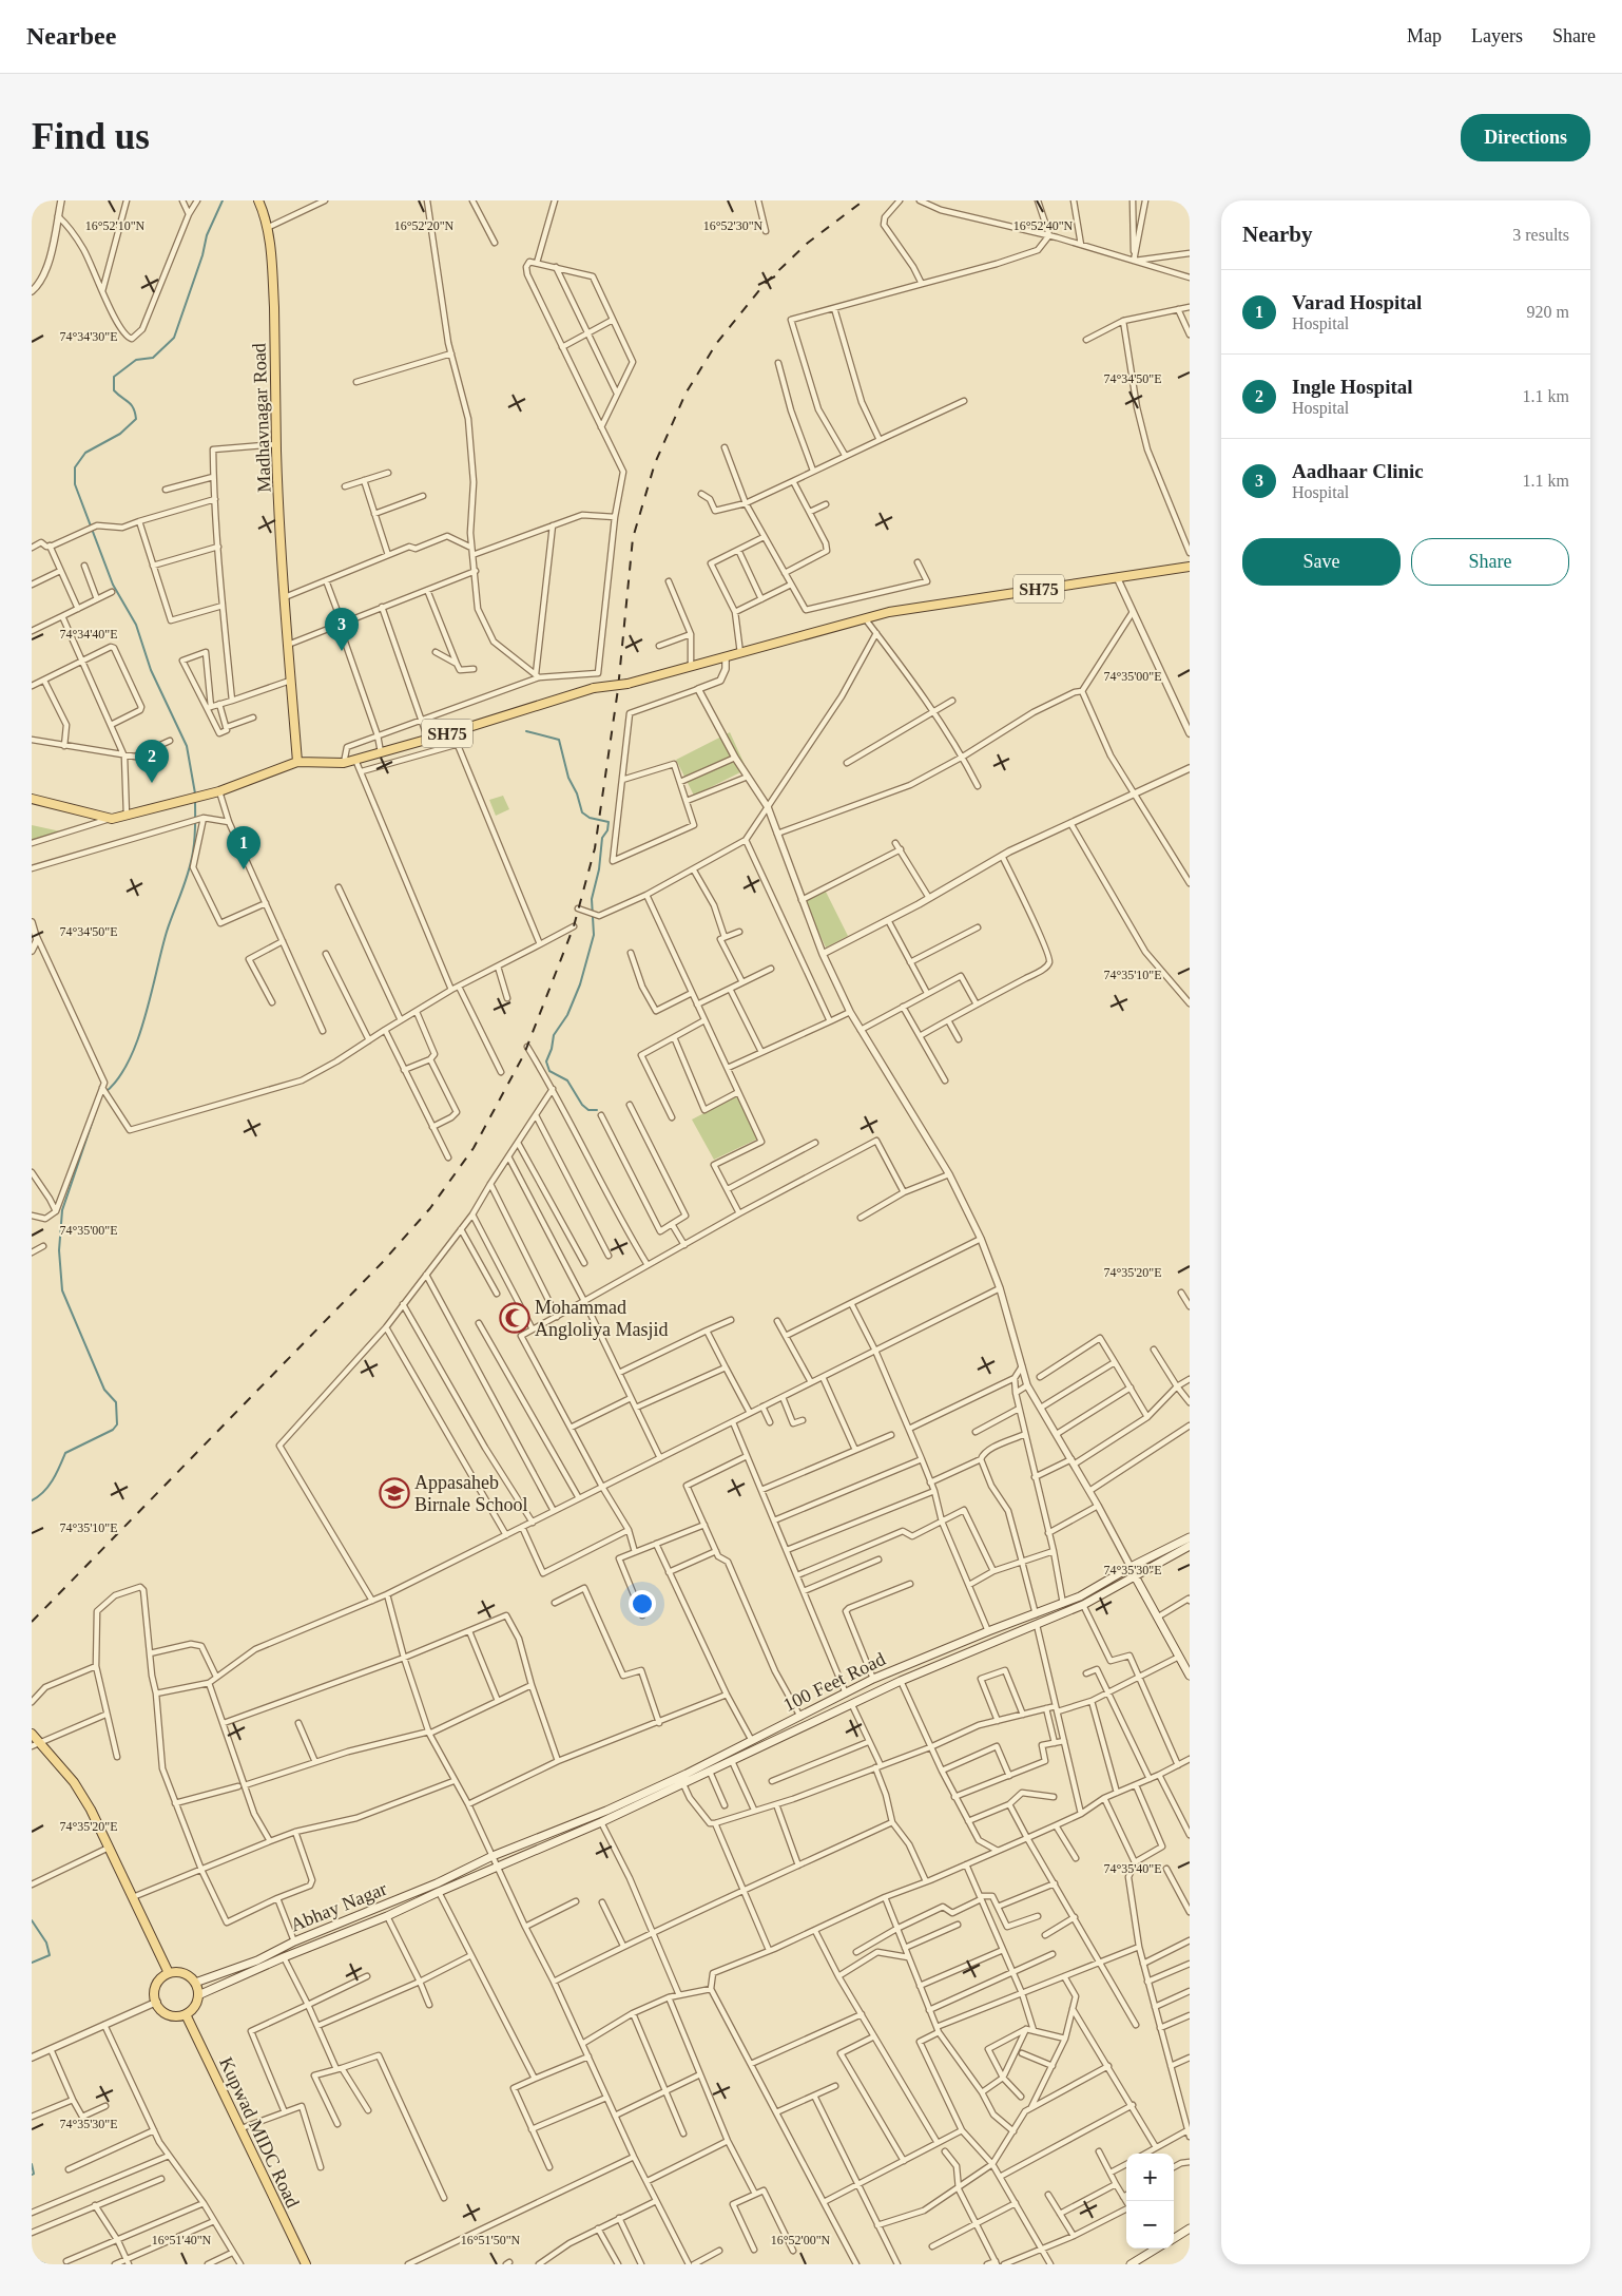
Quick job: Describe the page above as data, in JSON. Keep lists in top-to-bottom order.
{
  "streets": {
    "main road": [
      "Madhavnagar Road",
      "SH75",
      "100 Feet Road",
      "Abhay Nagar",
      "Kupwad MIDC Road"
    ]
  },
  "crossings": [
    ["Madhavnagar Road", "SH75"],
    ["100 Feet Road", "Abhay Nagar"],
    ["Abhay Nagar", "Kupwad MIDC Road"]
  ],
  "places": {
    "mosque": ["Mohammad Angloliya Masjid"],
    "school or university": ["Appasaheb Birnale School"]
  },
  "page": {
    "header": "Nearbee",
    "nav": ["Map", "Layers", "Share"],
    "buttons": [
      "Directions",
      ["Save", "Share"]
    ],
    "title": "Find us",
    "heading": ["Nearby", "3 results"],
    "list": [
      {
        "mark": "1",
        "name": "Varad Hospital",
        "note": "Hospital",
        "value": "920 m"
      },
      {
        "mark": "2",
        "name": "Ingle Hospital",
        "note": "Hospital",
        "value": "1.1 km"
      },
      {
        "mark": "3",
        "name": "Aadhaar Clinic",
        "note": "Hospital",
        "value": "1.1 km"
      }
    ],
    "pins": ["3", "2", "1"],
    "map_buttons": ["+", "−"]
  },
  "coordinates": [
    "16°52'10\"N",
    "16°52'20\"N",
    "16°52'30\"N",
    "16°52'40\"N",
    "74°34'30\"E",
    "74°34'50\"E",
    "74°34'40\"E",
    "74°35'00\"E",
    "74°35'10\"E",
    "74°35'20\"E",
    "74°35'30\"E",
    "74°35'40\"E",
    "16°51'40\"N",
    "16°51'50\"N",
    "16°52'00\"N"
  ]
}
